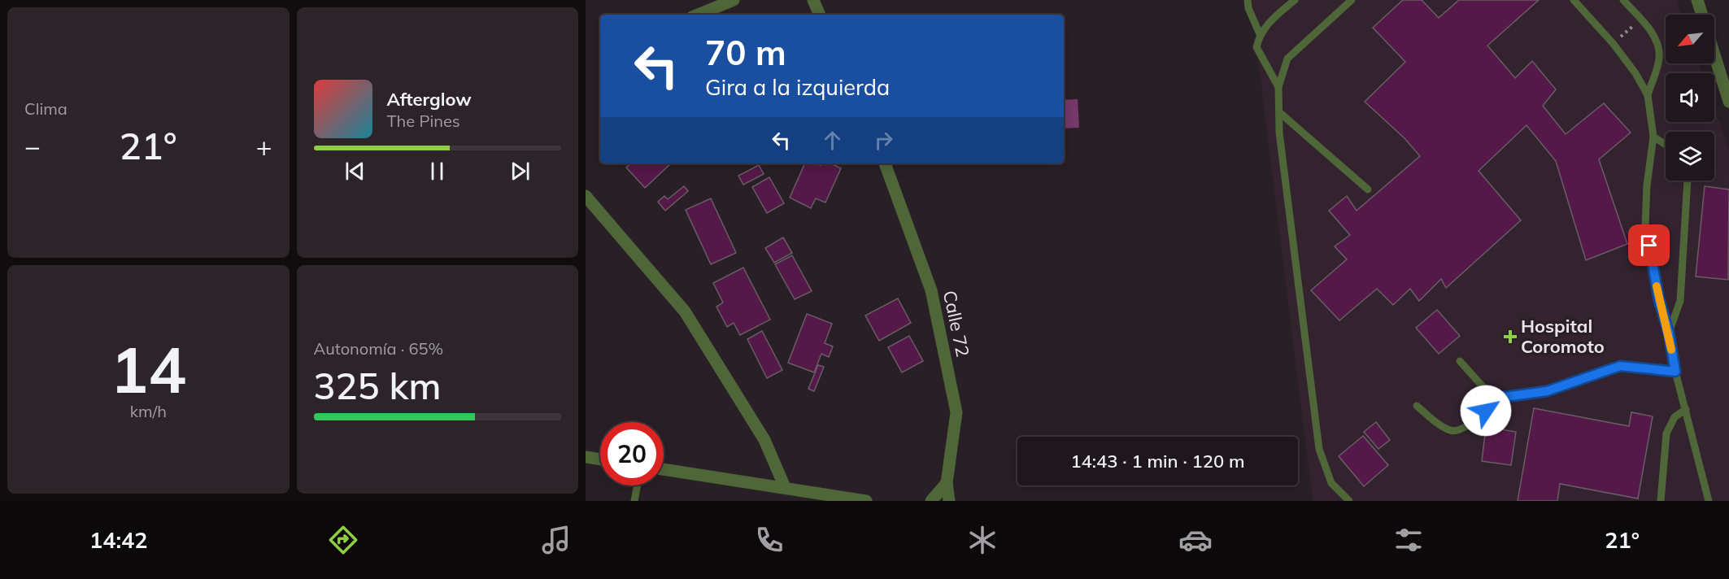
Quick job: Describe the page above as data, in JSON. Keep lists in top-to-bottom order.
{
  "streets": {
    "street": ["Calle 72"]
  },
  "places": {
    "health": ["Hospital Coromoto"]
  },
  "north": "bottom left",
  "page": {
    "tile": [
      "Clima",
      ["14", "km/h"],
      ["Autonomía · 65%", "325 km"]
    ],
    "turn": ["70 m", "Gira a la izquierda"],
    "song": ["Afterglow", "The Pines"],
    "heat": ["−", "21°", "+"],
    "limit": "20",
    "trip": "14:43 · 1 min · 120 m",
    "tabs": ["14:42", "21°"]
  }
}
